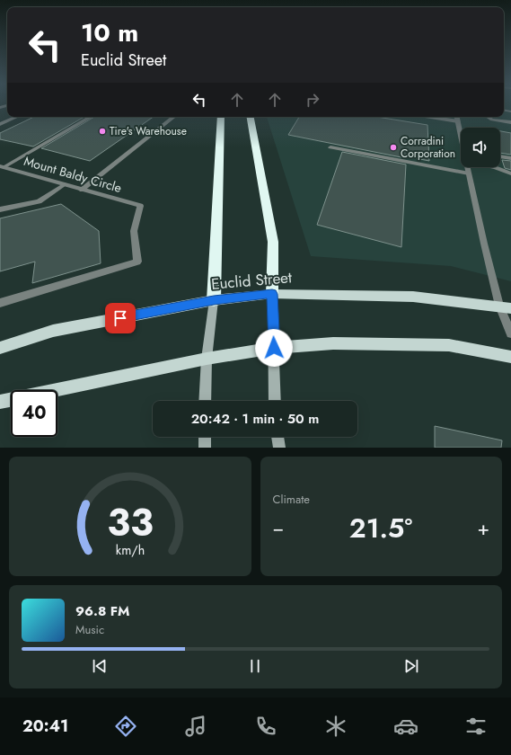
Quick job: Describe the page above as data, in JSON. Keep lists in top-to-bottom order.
{
  "streets": {
    "main road": ["Euclid Street"],
    "street": ["Mount Baldy Circle"]
  },
  "places": ["Tire's Warehouse", "Corradini Corporation"],
  "page": {
    "turn": ["10 m", "Euclid Street"],
    "limit": "40",
    "trip": "20:42 · 1 min · 50 m",
    "tile": "Climate",
    "heat": ["−", "21.5°", "+"],
    "song": ["96.8 FM", "Music"],
    "tabs": "20:41",
    "gauge": ["33", "km/h"]
  }
}
